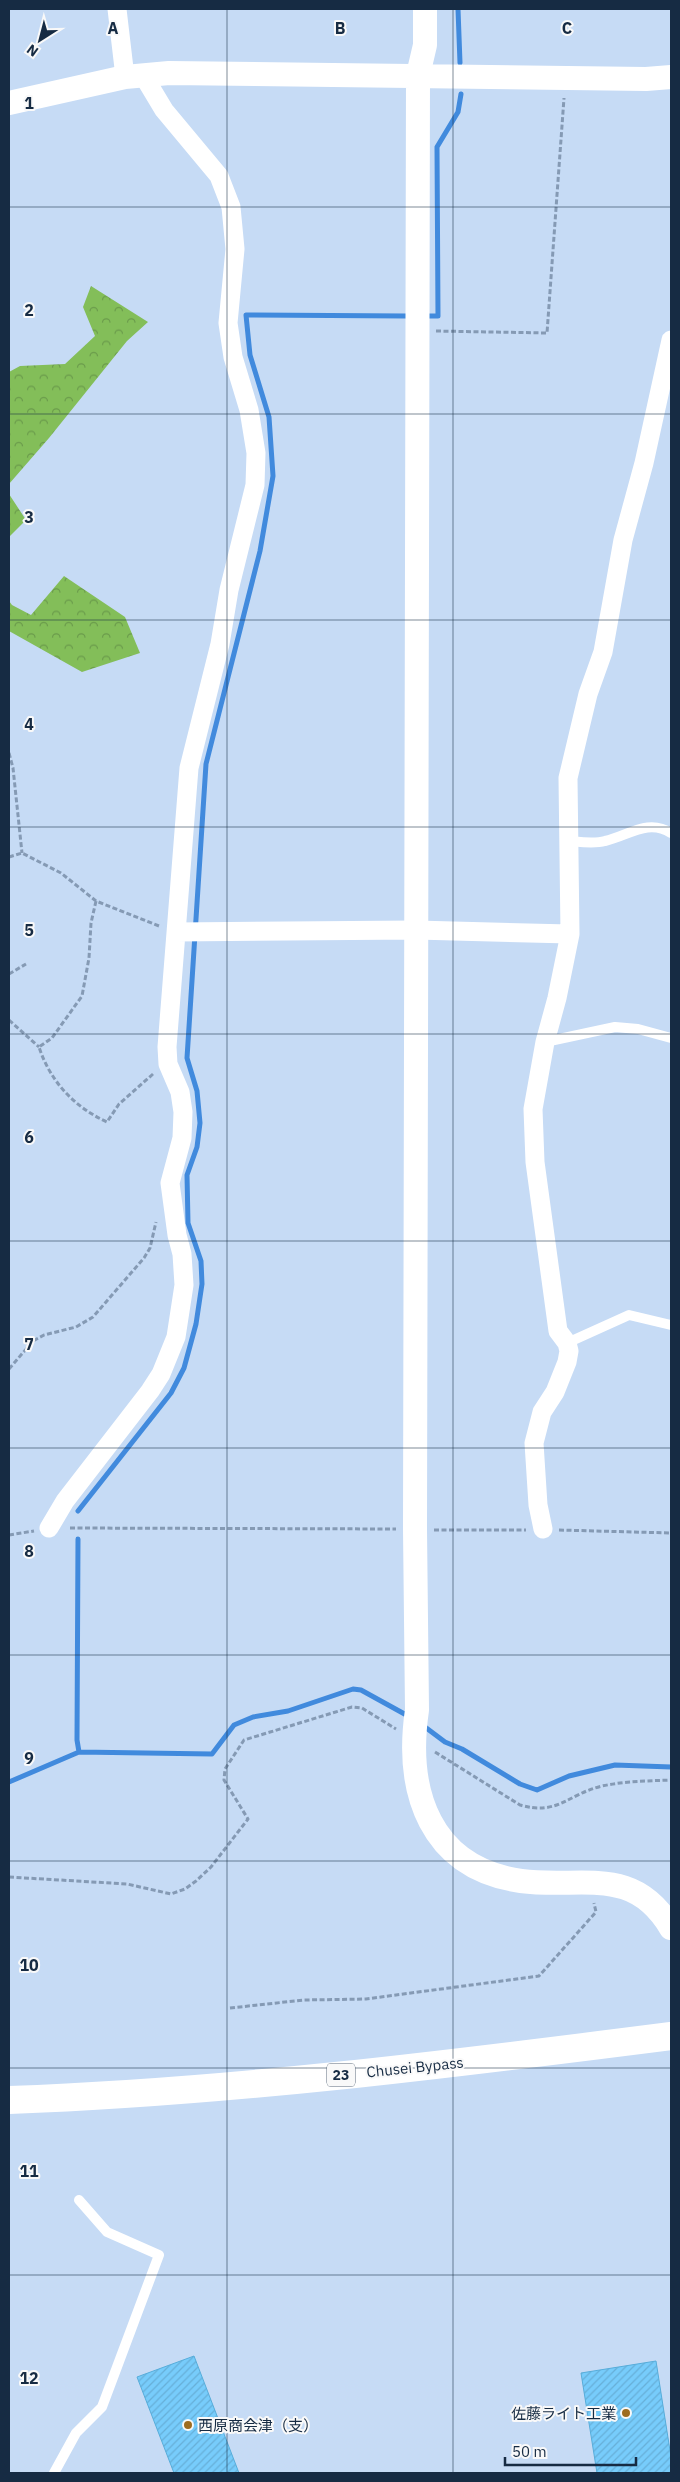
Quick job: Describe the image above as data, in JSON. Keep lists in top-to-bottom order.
{
  "streets": {
    "highway": ["Chusei Bypass", "23"]
  },
  "places": ["佐藤ライト工業", "西原商会津（支）"],
  "scale_bar": "50 m",
  "north": "bottom left",
  "grid": {
    "columns": ["A", "B", "C"],
    "rows": [
      "1",
      "2",
      "3",
      "4",
      "5",
      "6",
      "7",
      "8",
      "9",
      "10",
      "11",
      "12"
    ]
  }
}
